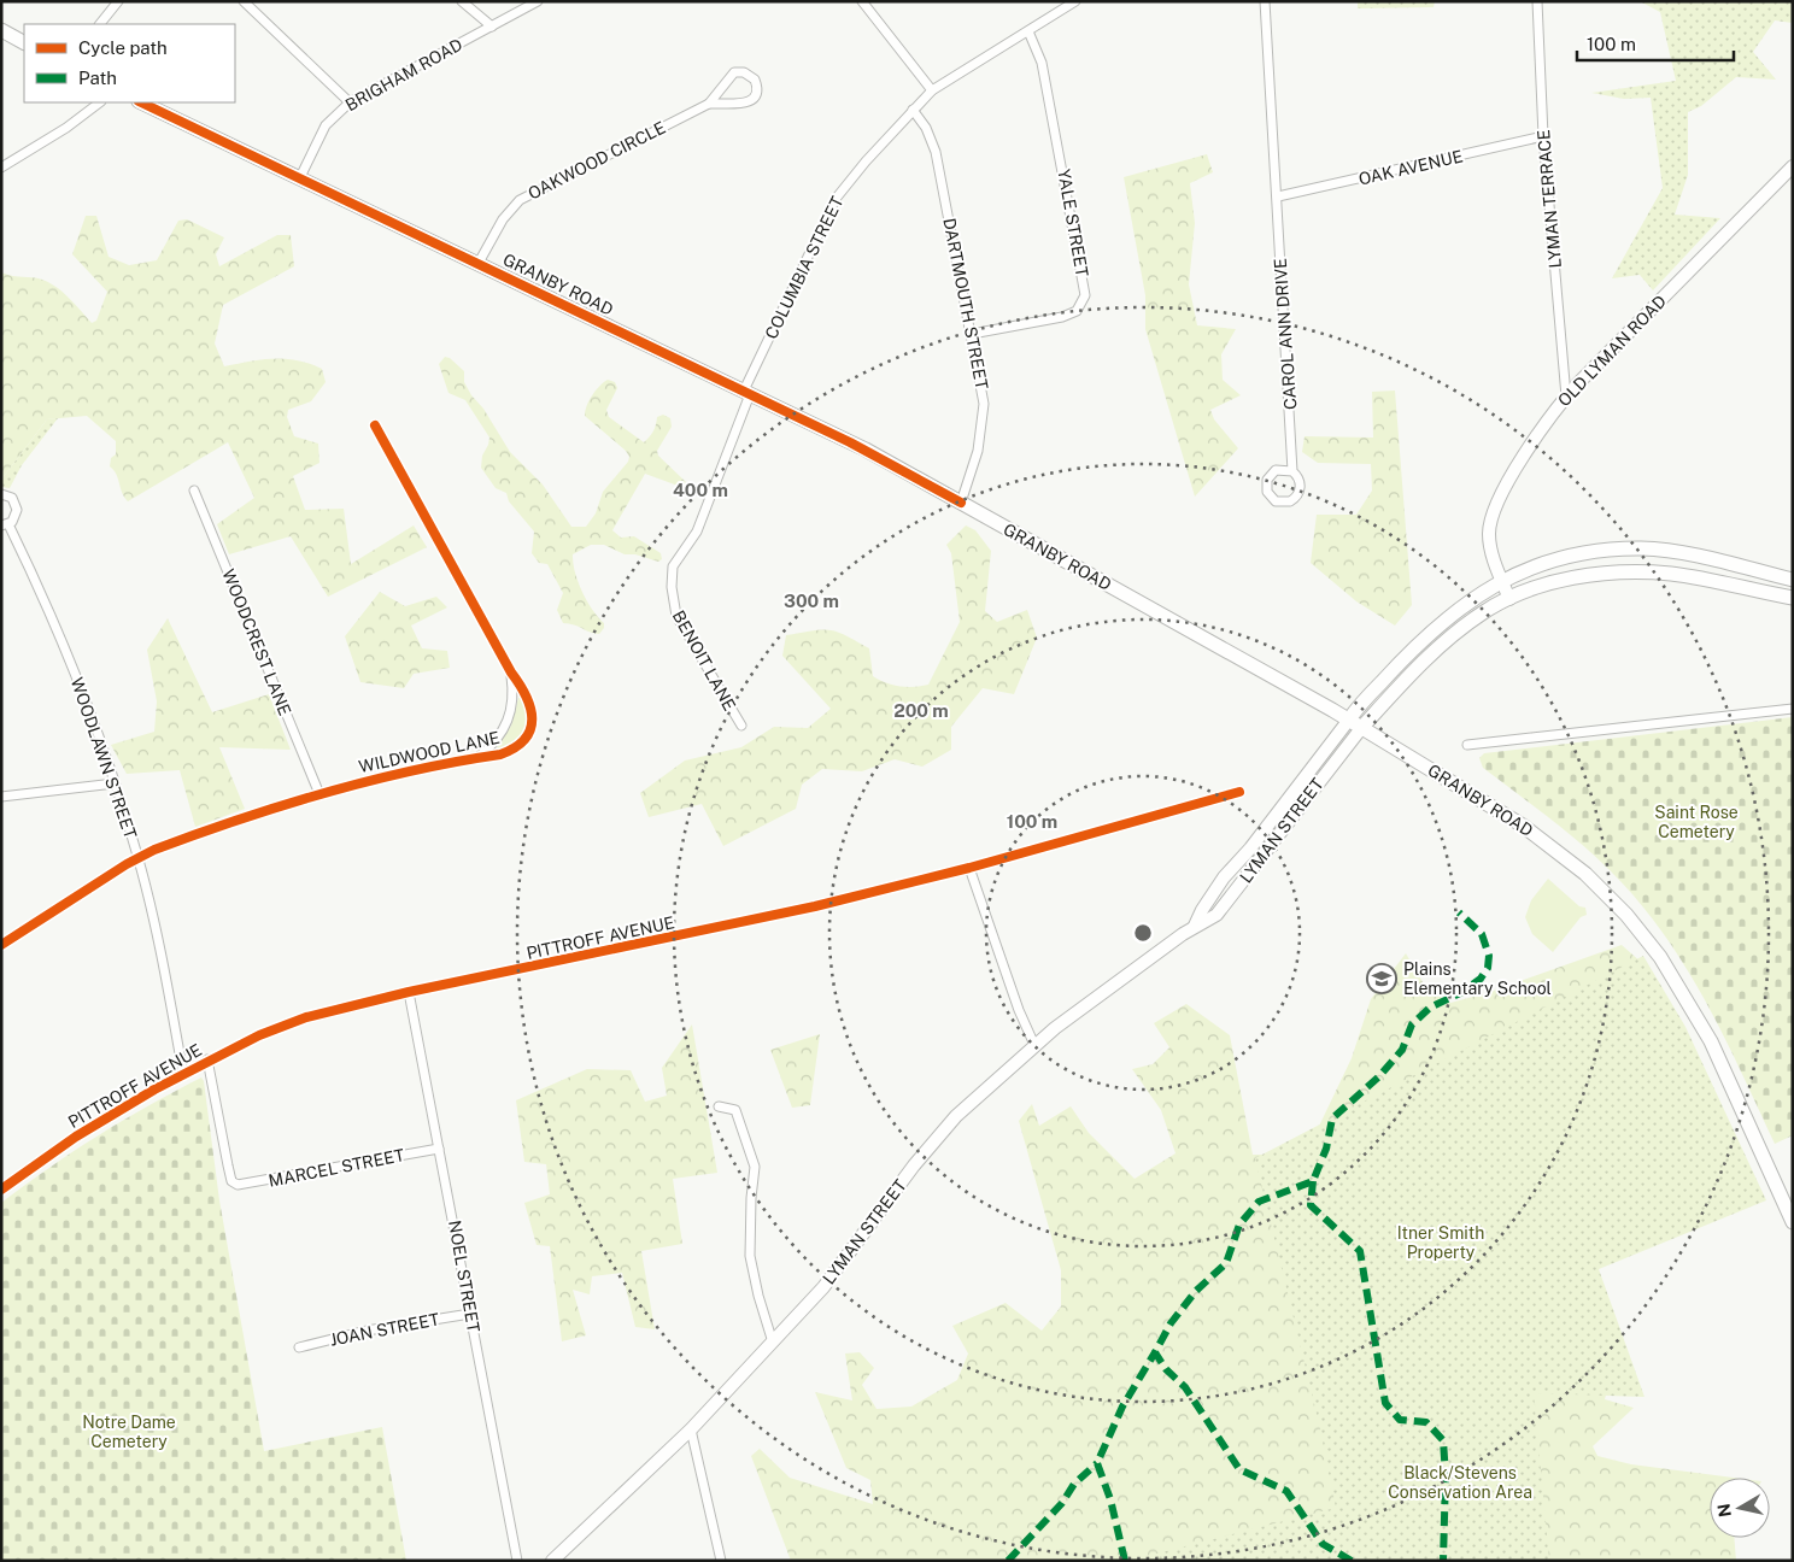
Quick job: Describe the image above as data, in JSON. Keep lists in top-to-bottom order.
{
  "streets": {
    "main road": ["GRANBY ROAD", "OLD LYMAN ROAD", "LYMAN STREET"],
    "street": [
      "BRIGHAM ROAD",
      "OAKWOOD CIRCLE",
      "OAK AVENUE",
      "LYMAN TERRACE",
      "YALE STREET",
      "COLUMBIA STREET",
      "DARTMOUTH STREET",
      "CAROL ANN DRIVE",
      "WOODCREST LANE",
      "BENOIT LANE",
      "WILDWOOD LANE",
      "WOODLAWN STREET",
      "PITTROFF AVENUE",
      "MARCEL STREET",
      "NOEL STREET",
      "JOAN STREET"
    ]
  },
  "crossings": [
    ["BRIGHAM ROAD", "GRANBY ROAD"],
    ["OAKWOOD CIRCLE", "GRANBY ROAD"],
    ["OAK AVENUE", "LYMAN TERRACE"],
    ["OAK AVENUE", "CAROL ANN DRIVE"],
    ["LYMAN TERRACE", "OLD LYMAN ROAD"],
    ["YALE STREET", "COLUMBIA STREET"],
    ["YALE STREET", "DARTMOUTH STREET"],
    ["COLUMBIA STREET", "GRANBY ROAD"],
    ["COLUMBIA STREET", "DARTMOUTH STREET"],
    ["COLUMBIA STREET", "BENOIT LANE"],
    ["GRANBY ROAD", "DARTMOUTH STREET"],
    ["GRANBY ROAD", "BENOIT LANE"],
    ["GRANBY ROAD", "LYMAN STREET"],
    ["WOODCREST LANE", "WILDWOOD LANE"],
    ["WILDWOOD LANE", "WOODLAWN STREET"],
    ["WOODLAWN STREET", "PITTROFF AVENUE"],
    ["PITTROFF AVENUE", "MARCEL STREET"],
    ["PITTROFF AVENUE", "NOEL STREET"],
    ["MARCEL STREET", "NOEL STREET"],
    ["NOEL STREET", "JOAN STREET"]
  ],
  "parks": [
    "Saint Rose Cemetery",
    "Itner Smith Property",
    "Notre Dame Cemetery",
    "Black/Stevens Conservation Area"
  ],
  "places": {
    "school or university": ["Plains Elementary School"]
  },
  "legend": ["Cycle path", "Path"],
  "scale_bar": "100 m",
  "north": "left",
  "rings": [
    "400 m",
    "300 m",
    "200 m",
    "100 m"
  ]
}
